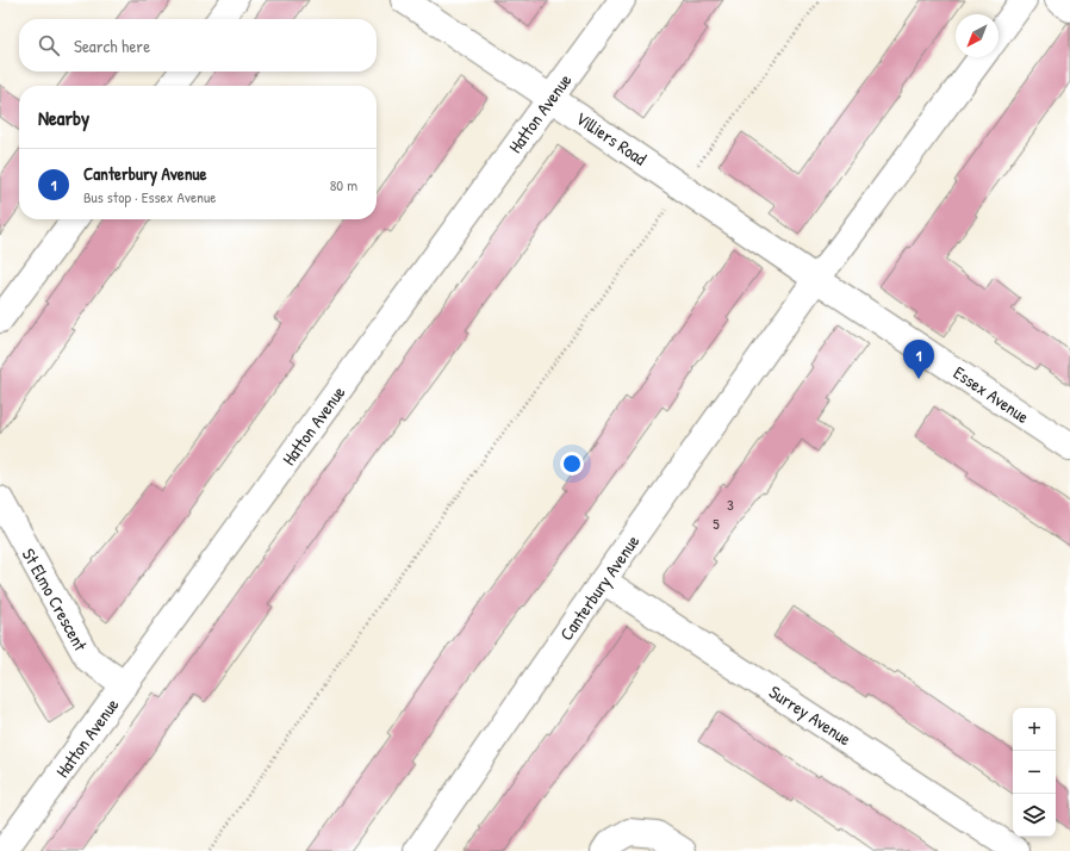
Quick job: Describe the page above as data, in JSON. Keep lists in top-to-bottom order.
{
  "streets": {
    "street": [
      "Hatton Avenue",
      "Villiers Road",
      "Essex Avenue",
      "Canterbury Avenue",
      "St Elmo Crescent",
      "Surrey Avenue"
    ]
  },
  "crossings": [
    ["Hatton Avenue", "Villiers Road"],
    ["Hatton Avenue", "St Elmo Crescent"],
    ["Villiers Road", "Essex Avenue"],
    ["Villiers Road", "Canterbury Avenue"],
    ["Essex Avenue", "Canterbury Avenue"],
    ["Canterbury Avenue", "Surrey Avenue"]
  ],
  "house_numbers": ["3", "5"],
  "north": "bottom left",
  "page": {
    "search": "Search here",
    "heading": "Nearby",
    "list": [
      {
        "mark": "1",
        "name": "Canterbury Avenue",
        "note": "Bus stop · Essex Avenue",
        "value": "80 m"
      }
    ],
    "pins": "1",
    "map_buttons": ["+", "−"]
  }
}
